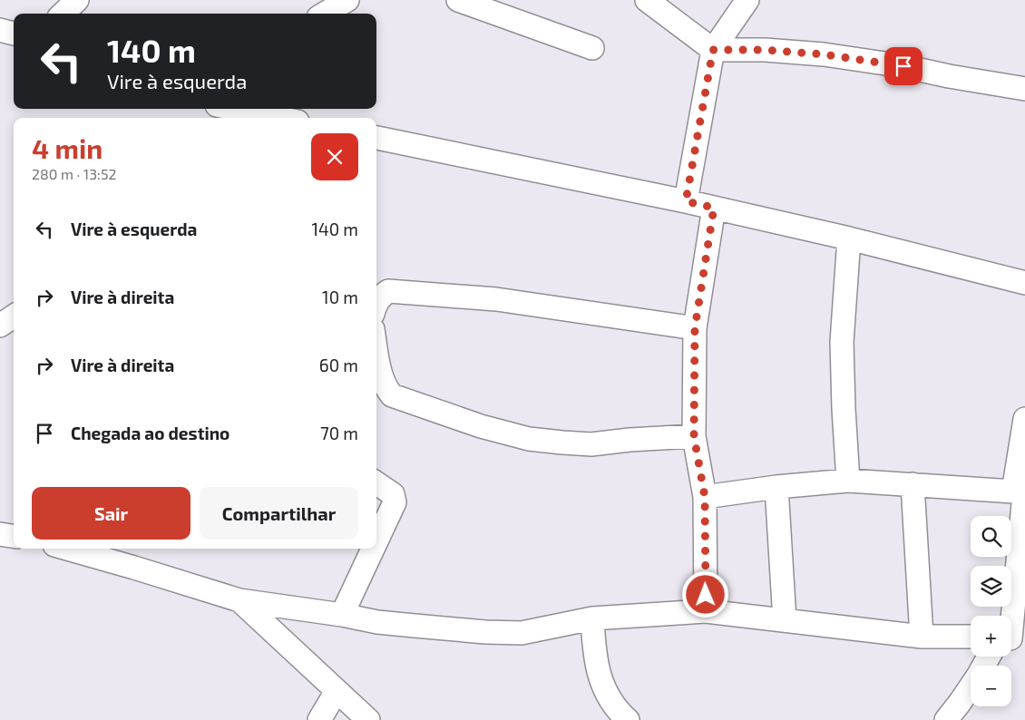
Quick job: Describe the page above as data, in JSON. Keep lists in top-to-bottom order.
{
  "page": {
    "turn": ["140 m", "Vire à esquerda"],
    "heading": ["4 min", "280 m · 13:52"],
    "list": [
      {
        "name": "Vire à esquerda",
        "value": "140 m"
      },
      {
        "name": "Vire à direita",
        "value": "10 m"
      },
      {
        "name": "Vire à direita",
        "value": "60 m"
      },
      {
        "name": "Chegada ao destino",
        "value": "70 m"
      }
    ],
    "buttons": ["Sair", "Compartilhar"],
    "map_buttons": ["+", "−"]
  }
}
